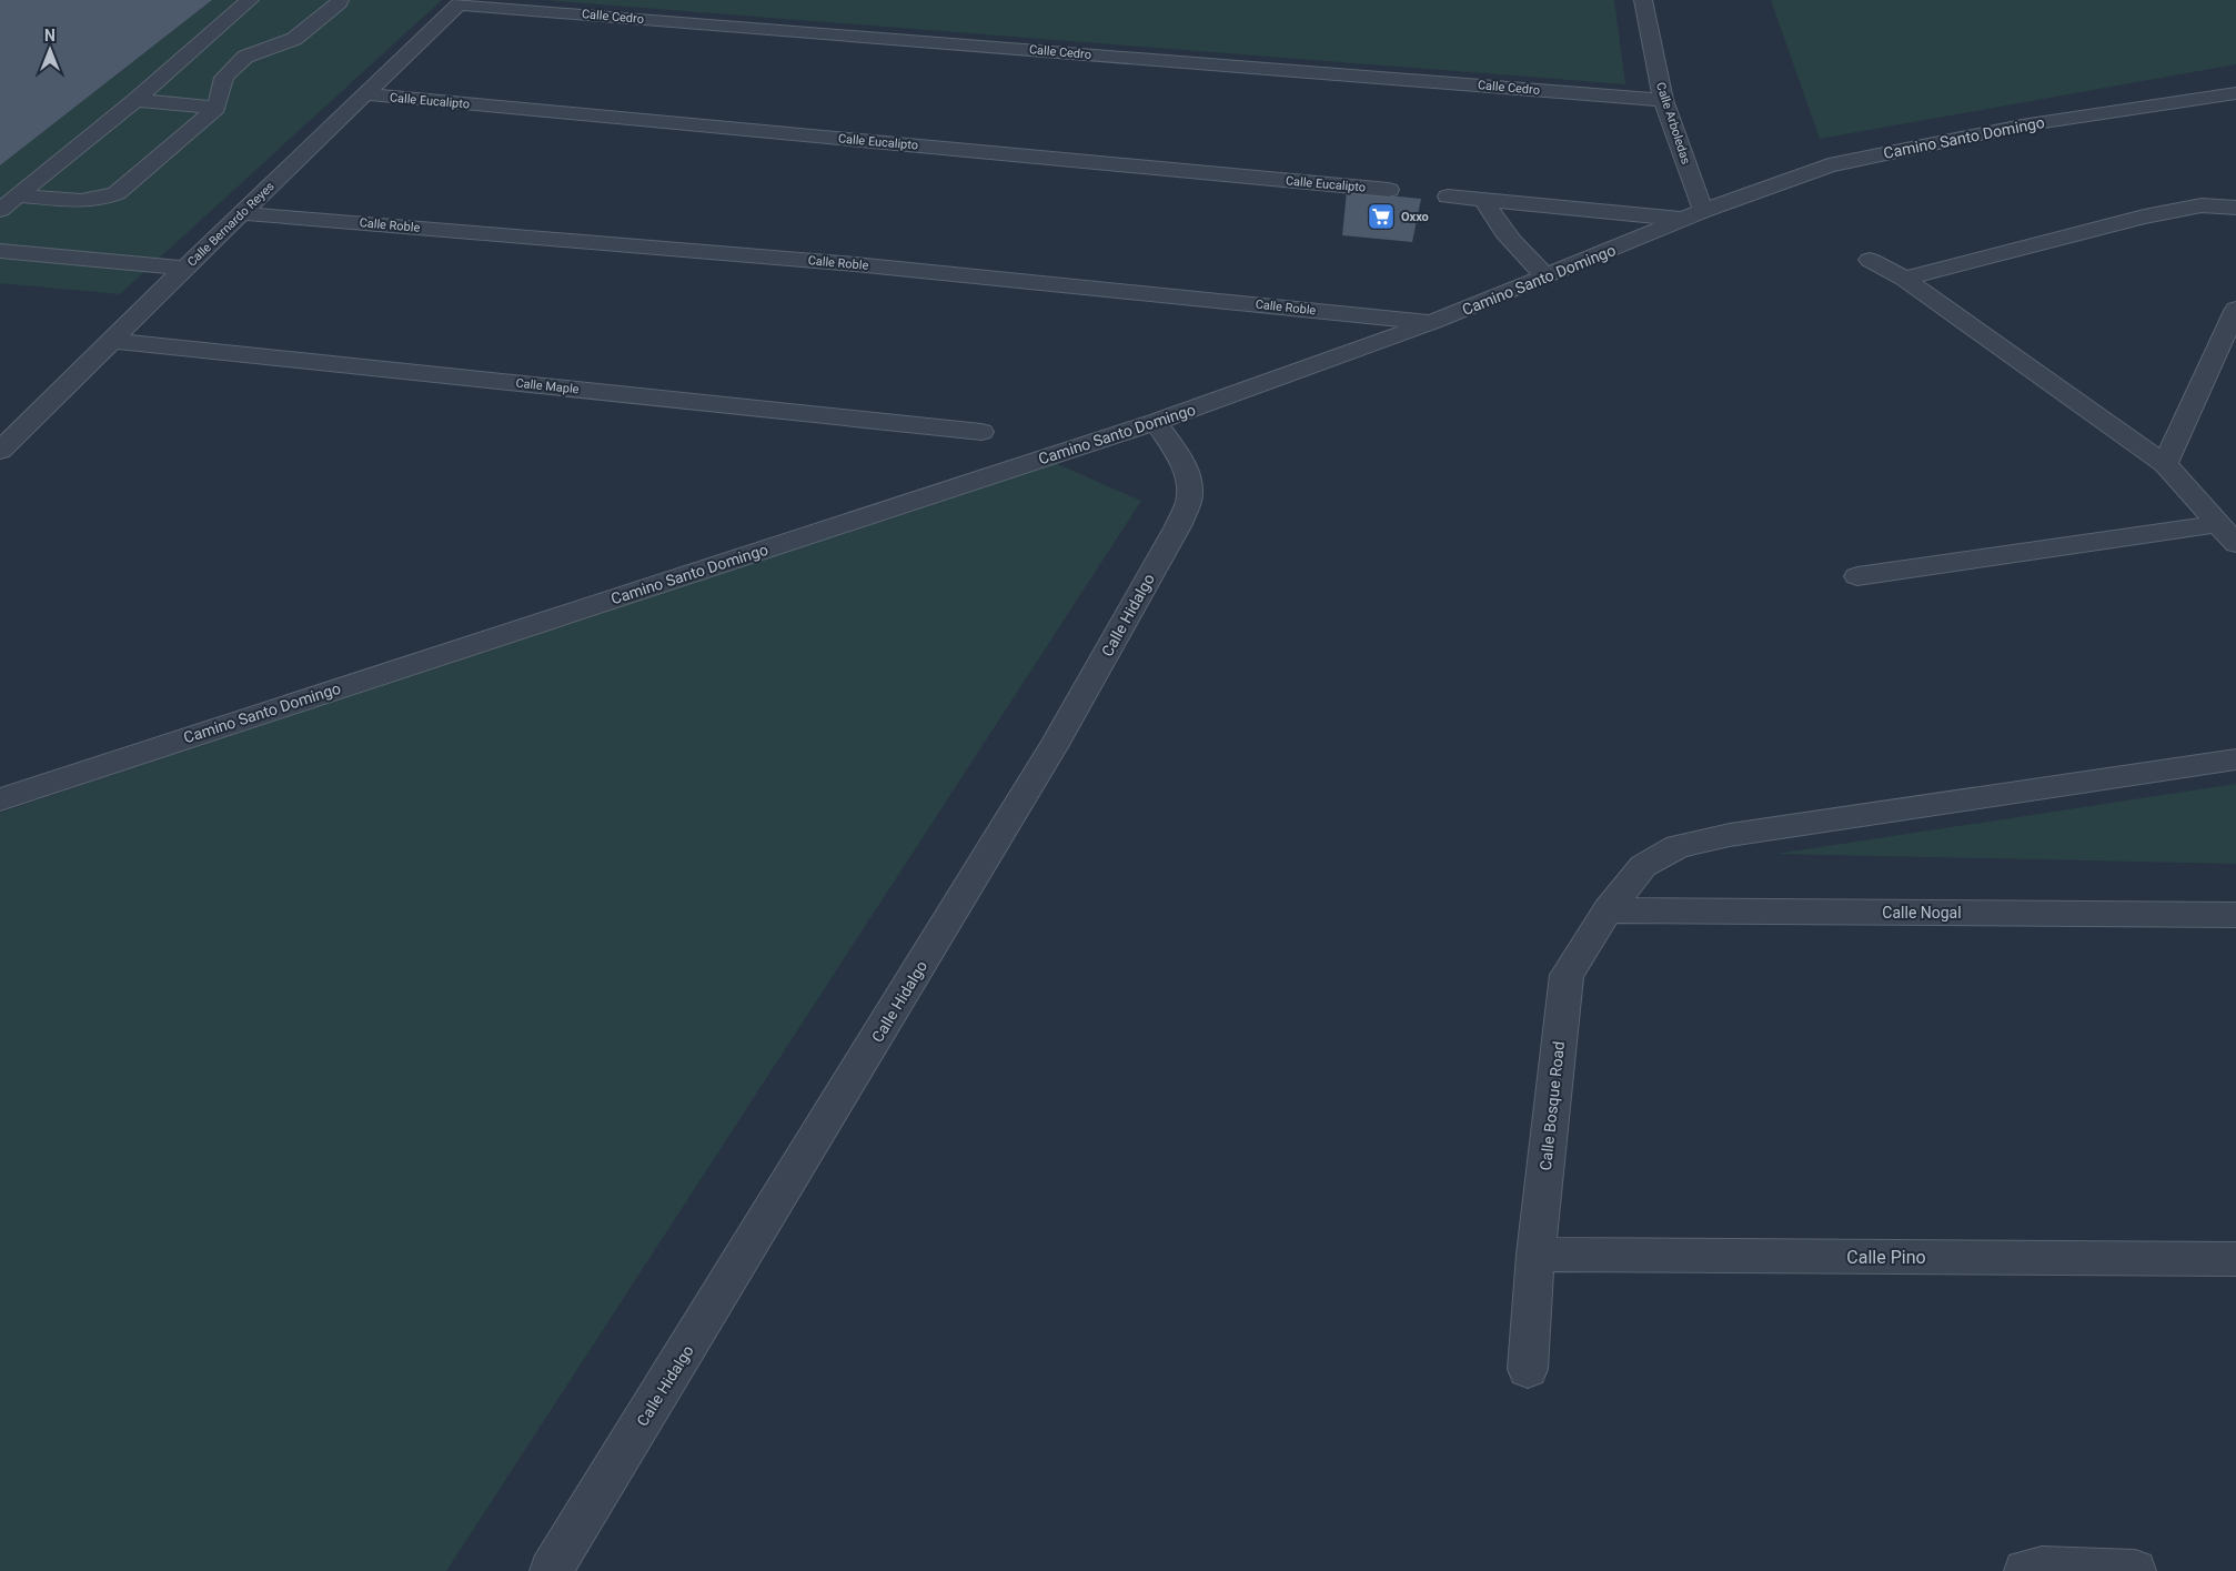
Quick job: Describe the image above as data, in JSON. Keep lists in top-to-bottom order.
{
  "streets": {
    "street": [
      "Calle Cedro",
      "Calle Eucalipto",
      "Calle Arboledas",
      "Camino Santo Domingo",
      "Calle Bernardo Reyes",
      "Calle Roble",
      "Calle Maple",
      "Calle Hidalgo",
      "Calle Nogal",
      "Calle Bosque Road",
      "Calle Pino"
    ]
  },
  "crossings": [
    ["Calle Cedro", "Calle Arboledas"],
    ["Calle Cedro", "Calle Bernardo Reyes"],
    ["Calle Eucalipto", "Calle Bernardo Reyes"],
    ["Calle Arboledas", "Camino Santo Domingo"],
    ["Camino Santo Domingo", "Calle Roble"],
    ["Camino Santo Domingo", "Calle Hidalgo"],
    ["Calle Bernardo Reyes", "Calle Roble"],
    ["Calle Bernardo Reyes", "Calle Maple"],
    ["Calle Nogal", "Calle Bosque Road"],
    ["Calle Bosque Road", "Calle Pino"]
  ],
  "places": {
    "supermarket": ["Oxxo"]
  },
  "north": "top"
}
